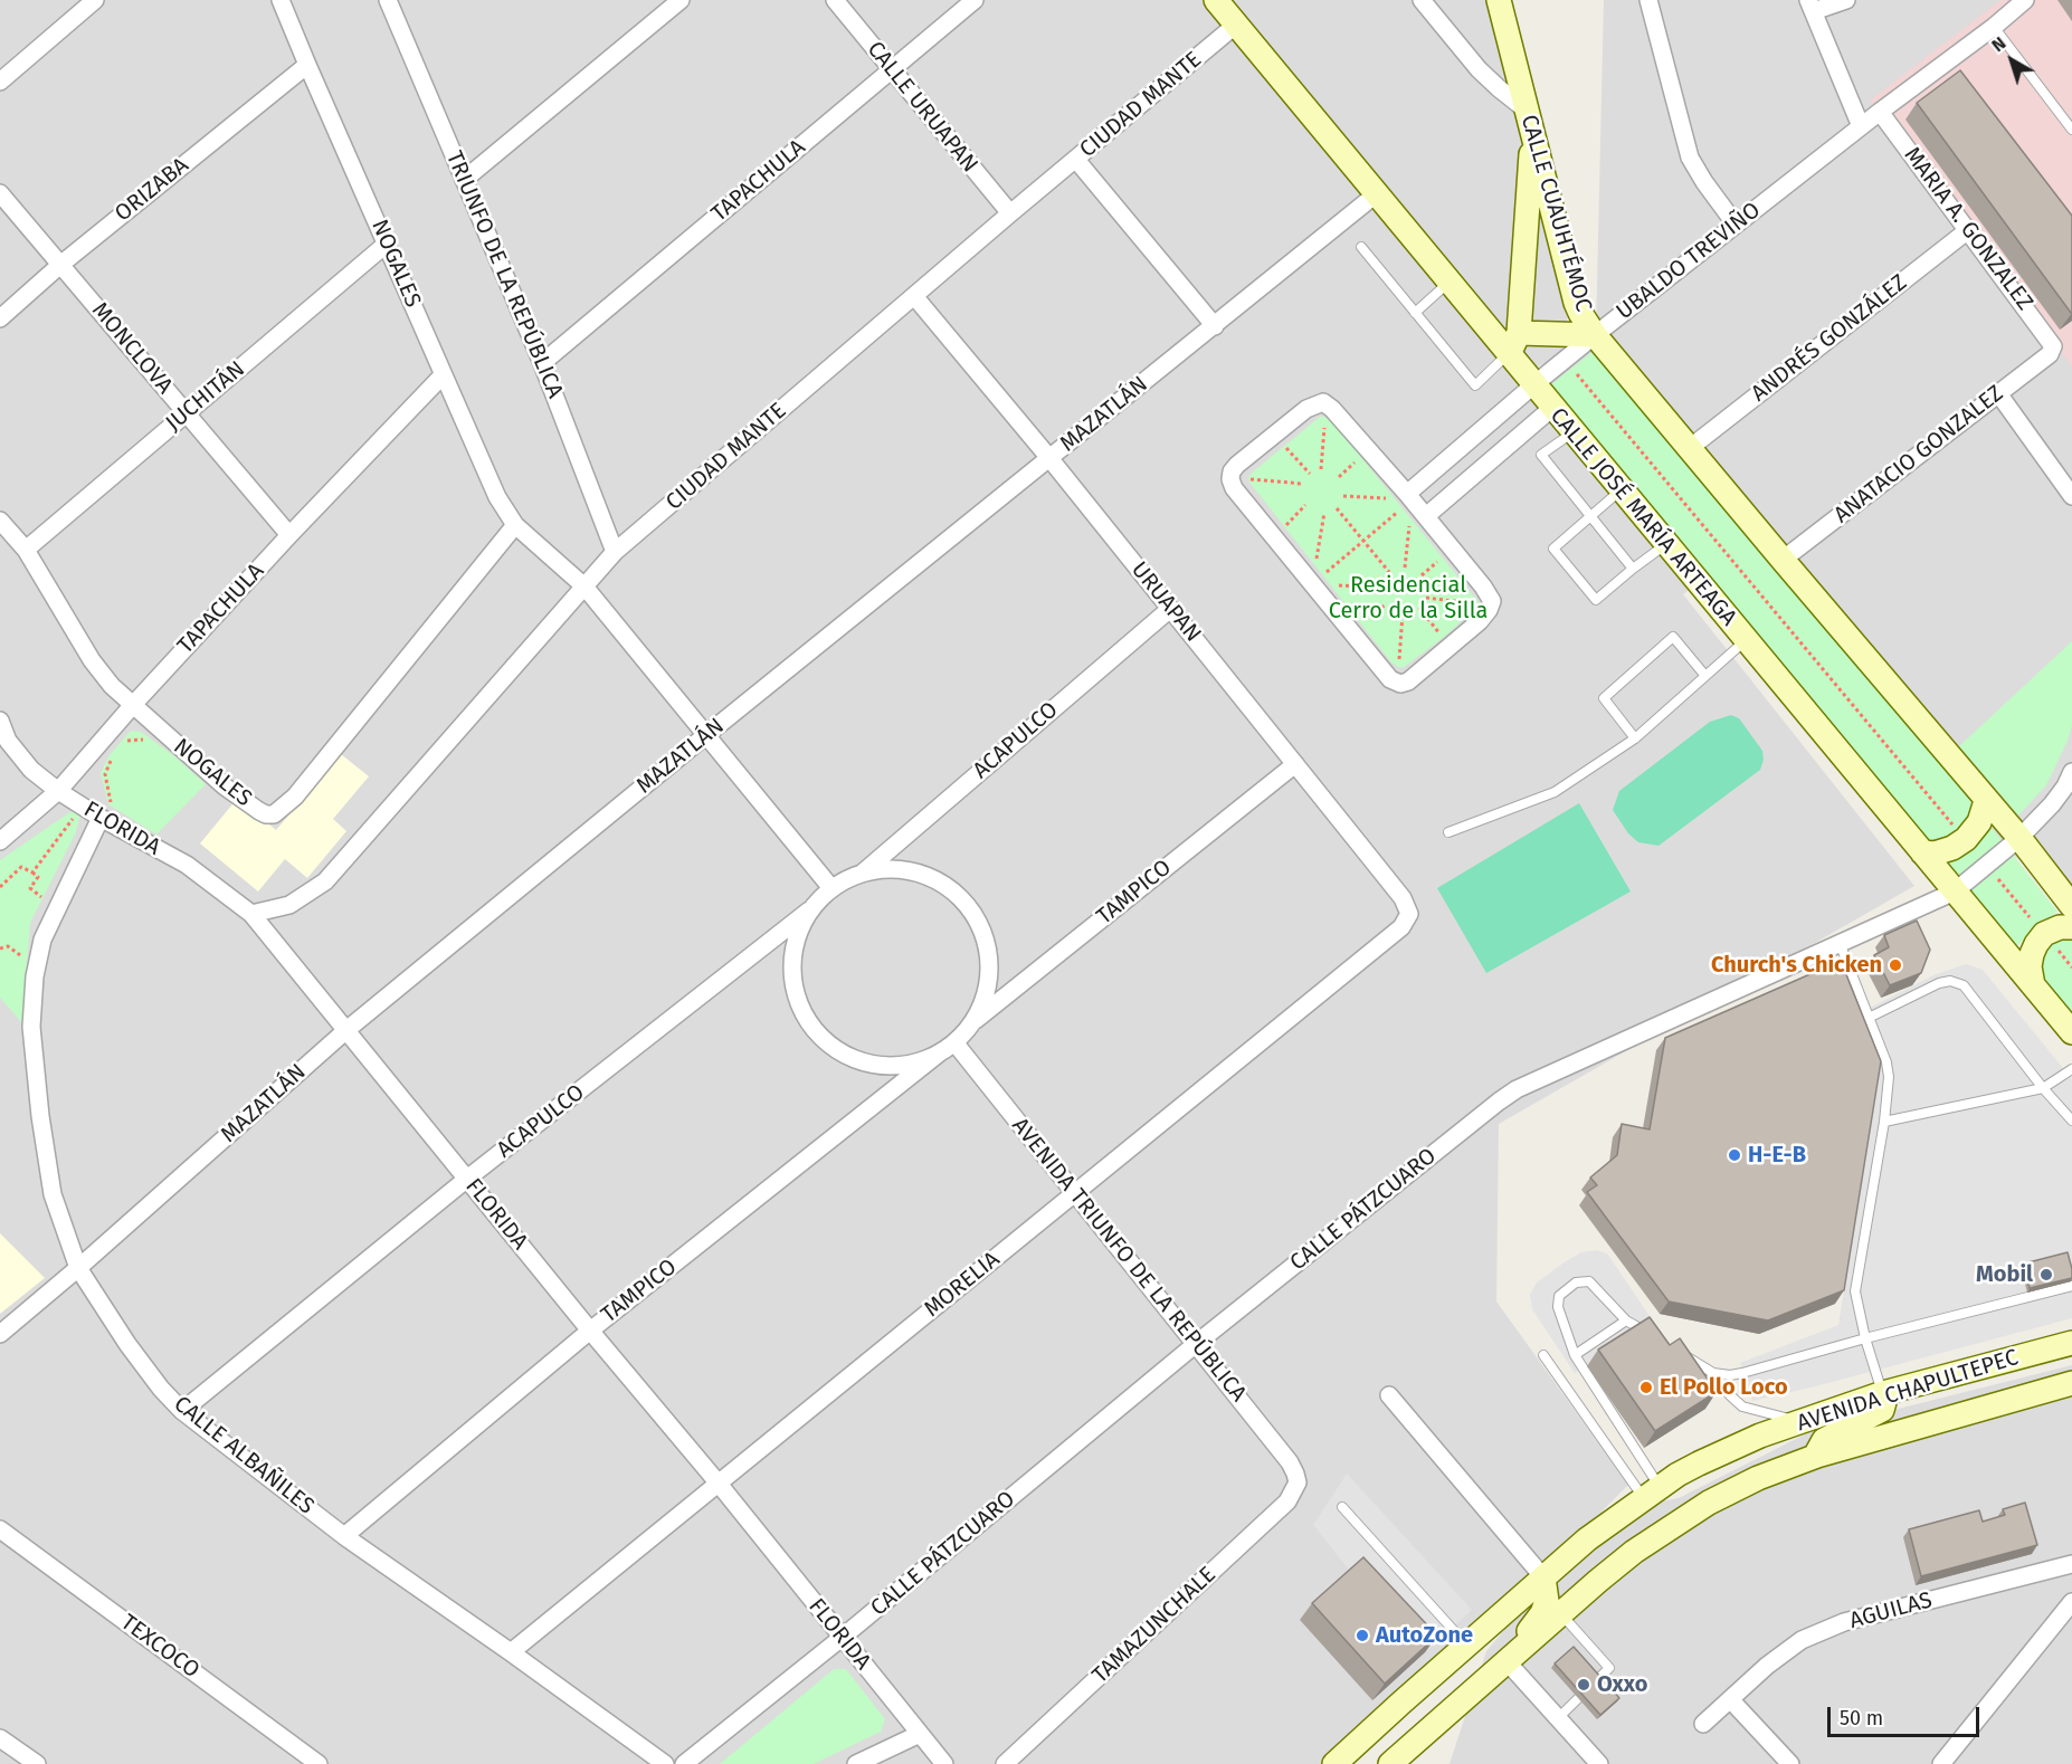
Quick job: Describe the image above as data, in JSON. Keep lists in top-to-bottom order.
{
  "streets": {
    "street": [
      "CIUDAD MANTE",
      "CALLE URUAPAN",
      "TAPACHULA",
      "ORIZABA",
      "CALLE CUAUHTÉMOC",
      "MARIA A. GONZALEZ",
      "UBALDO TREVIÑO",
      "NOGALES",
      "TRIUNFO DE LA REPÚBLICA",
      "ANDRÉS GONZÁLEZ",
      "MONCLOVA",
      "JUCHITÁN",
      "MAZATLÁN",
      "ANATACIO GONZALEZ",
      "CALLE JOSÉ MARÍA ARTEAGA",
      "URUAPAN",
      "ACAPULCO",
      "FLORIDA",
      "TAMPICO",
      "CALLE PÁTZCUARO",
      "AVENIDA TRIUNFO DE LA REPÚBLICA",
      "MORELIA",
      "AVENIDA CHAPULTEPEC",
      "CALLE ALBAÑILES",
      "AGUILAS",
      "TAMAZUNCHALE",
      "TEXCOCO"
    ]
  },
  "crossings": [
    ["CIUDAD MANTE", "CALLE URUAPAN"],
    ["CIUDAD MANTE", "NOGALES"],
    ["CIUDAD MANTE", "TRIUNFO DE LA REPÚBLICA"],
    ["CIUDAD MANTE", "CALLE JOSÉ MARÍA ARTEAGA"],
    ["CIUDAD MANTE", "URUAPAN"],
    ["CIUDAD MANTE", "FLORIDA"],
    ["CALLE URUAPAN", "TAPACHULA"],
    ["TAPACHULA", "NOGALES"],
    ["TAPACHULA", "TRIUNFO DE LA REPÚBLICA"],
    ["TAPACHULA", "MONCLOVA"],
    ["TAPACHULA", "FLORIDA"],
    ["ORIZABA", "NOGALES"],
    ["ORIZABA", "MONCLOVA"],
    ["CALLE CUAUHTÉMOC", "UBALDO TREVIÑO"],
    ["CALLE CUAUHTÉMOC", "ANDRÉS GONZÁLEZ"],
    ["CALLE CUAUHTÉMOC", "ANATACIO GONZALEZ"],
    ["MARIA A. GONZALEZ", "UBALDO TREVIÑO"],
    ["MARIA A. GONZALEZ", "ANDRÉS GONZÁLEZ"],
    ["MARIA A. GONZALEZ", "ANATACIO GONZALEZ"],
    ["UBALDO TREVIÑO", "CALLE JOSÉ MARÍA ARTEAGA"],
    ["NOGALES", "JUCHITÁN"],
    ["MONCLOVA", "JUCHITÁN"],
    ["MAZATLÁN", "CALLE JOSÉ MARÍA ARTEAGA"],
    ["MAZATLÁN", "URUAPAN"],
    ["MAZATLÁN", "FLORIDA"],
    ["MAZATLÁN", "CALLE ALBAÑILES"],
    ["CALLE JOSÉ MARÍA ARTEAGA", "CALLE PÁTZCUARO"],
    ["URUAPAN", "ACAPULCO"],
    ["URUAPAN", "TAMPICO"],
    ["URUAPAN", "MORELIA"],
    ["ACAPULCO", "FLORIDA"],
    ["ACAPULCO", "TAMPICO"],
    ["ACAPULCO", "AVENIDA TRIUNFO DE LA REPÚBLICA"],
    ["ACAPULCO", "CALLE ALBAÑILES"],
    ["FLORIDA", "TAMPICO"],
    ["FLORIDA", "CALLE PÁTZCUARO"],
    ["FLORIDA", "MORELIA"],
    ["FLORIDA", "CALLE ALBAÑILES"],
    ["TAMPICO", "AVENIDA TRIUNFO DE LA REPÚBLICA"],
    ["TAMPICO", "CALLE ALBAÑILES"],
    ["CALLE PÁTZCUARO", "AVENIDA TRIUNFO DE LA REPÚBLICA"],
    ["AVENIDA TRIUNFO DE LA REPÚBLICA", "MORELIA"],
    ["AVENIDA TRIUNFO DE LA REPÚBLICA", "TAMAZUNCHALE"],
    ["MORELIA", "CALLE ALBAÑILES"]
  ],
  "parks": ["Residencial Cerro de la Silla"],
  "places": [
    "Church's Chicken",
    "H-E-B",
    "Mobil",
    "El Pollo Loco",
    "AutoZone",
    "Oxxo"
  ],
  "scale_bar": "50 m",
  "north": "top left"
}
